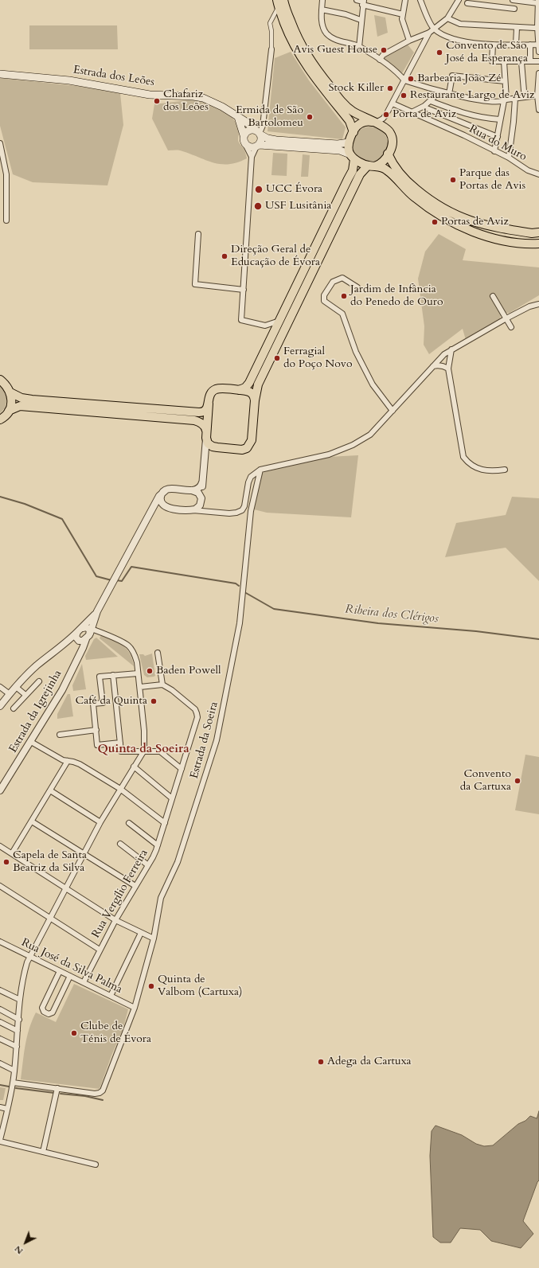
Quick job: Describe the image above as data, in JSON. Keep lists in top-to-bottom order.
{
  "streets": {
    "main road": ["Estrada dos Leões"],
    "street": [
      "Rua do Muro",
      "Estrada da Igrejinha",
      "Estrada da Soeira",
      "Rua Vergílio Ferreira",
      "Rua José da Silva Palma"
    ]
  },
  "crossings": [
    ["Estrada da Soeira", "Rua José da Silva Palma"],
    ["Rua Vergílio Ferreira", "Rua José da Silva Palma"]
  ],
  "districts": ["Quinta da Soeira"],
  "water": ["Ribeira dos Clérigos"],
  "places": [
    "Avis Guest House",
    "Convento de São José da Esperança",
    "Barbearia João Zé",
    "Stock Killer",
    "Restaurante Largo de Aviz",
    "Chafariz dos Leões",
    "Porta de Aviz",
    "Ermida de São Bartolomeu",
    "Parque das Portas de Avis",
    "UCC Évora",
    "USF Lusitânia",
    "Portas de Aviz",
    "Direção Geral de Educação de Évora",
    "Jardim de Infância do Penedo de Ouro",
    "Ferragial do Poço Novo",
    "Baden Powell",
    "Café da Quinta",
    "Convento da Cartuxa",
    "Capela de Santa Beatriz da Silva",
    "Quinta de Valbom (Cartuxa)",
    "Clube de Ténis de Évora",
    "Adega da Cartuxa"
  ],
  "north": "bottom left"
}
